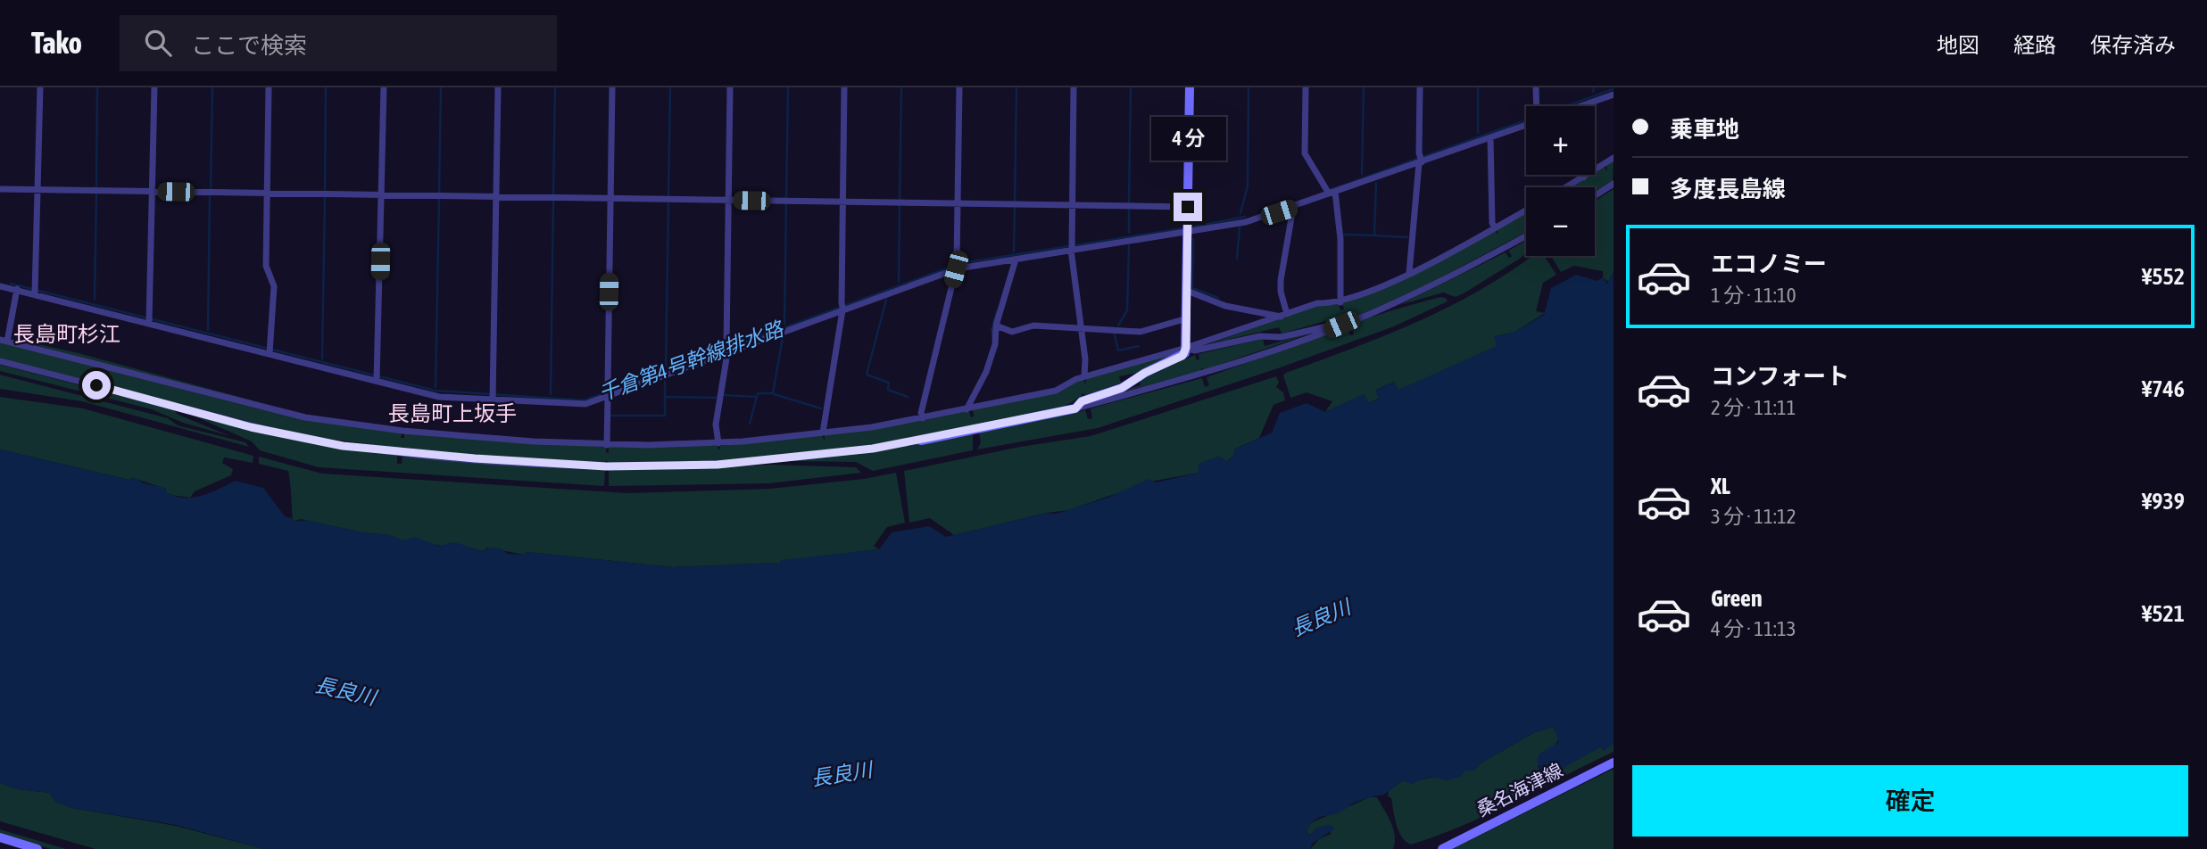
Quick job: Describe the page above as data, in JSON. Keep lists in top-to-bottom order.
{
  "streets": {
    "main road": ["桑名海津線"]
  },
  "districts": ["長島町杉江", "長島町上坂手"],
  "water": ["千倉第4号幹線排水路", "長良川"],
  "page": {
    "header": "Tako",
    "search": "ここで検索",
    "nav": ["地図", "経路", "保存済み"],
    "banner": ["乗車地", "多度長島線"],
    "map_buttons": ["+", "−"],
    "bubble": "4 分",
    "list": [
      {
        "name": "エコノミー",
        "note": "1 分 · 11:10",
        "value": "¥552"
      },
      {
        "name": "コンフォート",
        "note": "2 分 · 11:11",
        "value": "¥746"
      },
      {
        "name": "XL",
        "note": "3 分 · 11:12",
        "value": "¥939"
      },
      {
        "name": "Green",
        "note": "4 分 · 11:13",
        "value": "¥521"
      }
    ],
    "buttons": "確定"
  }
}
